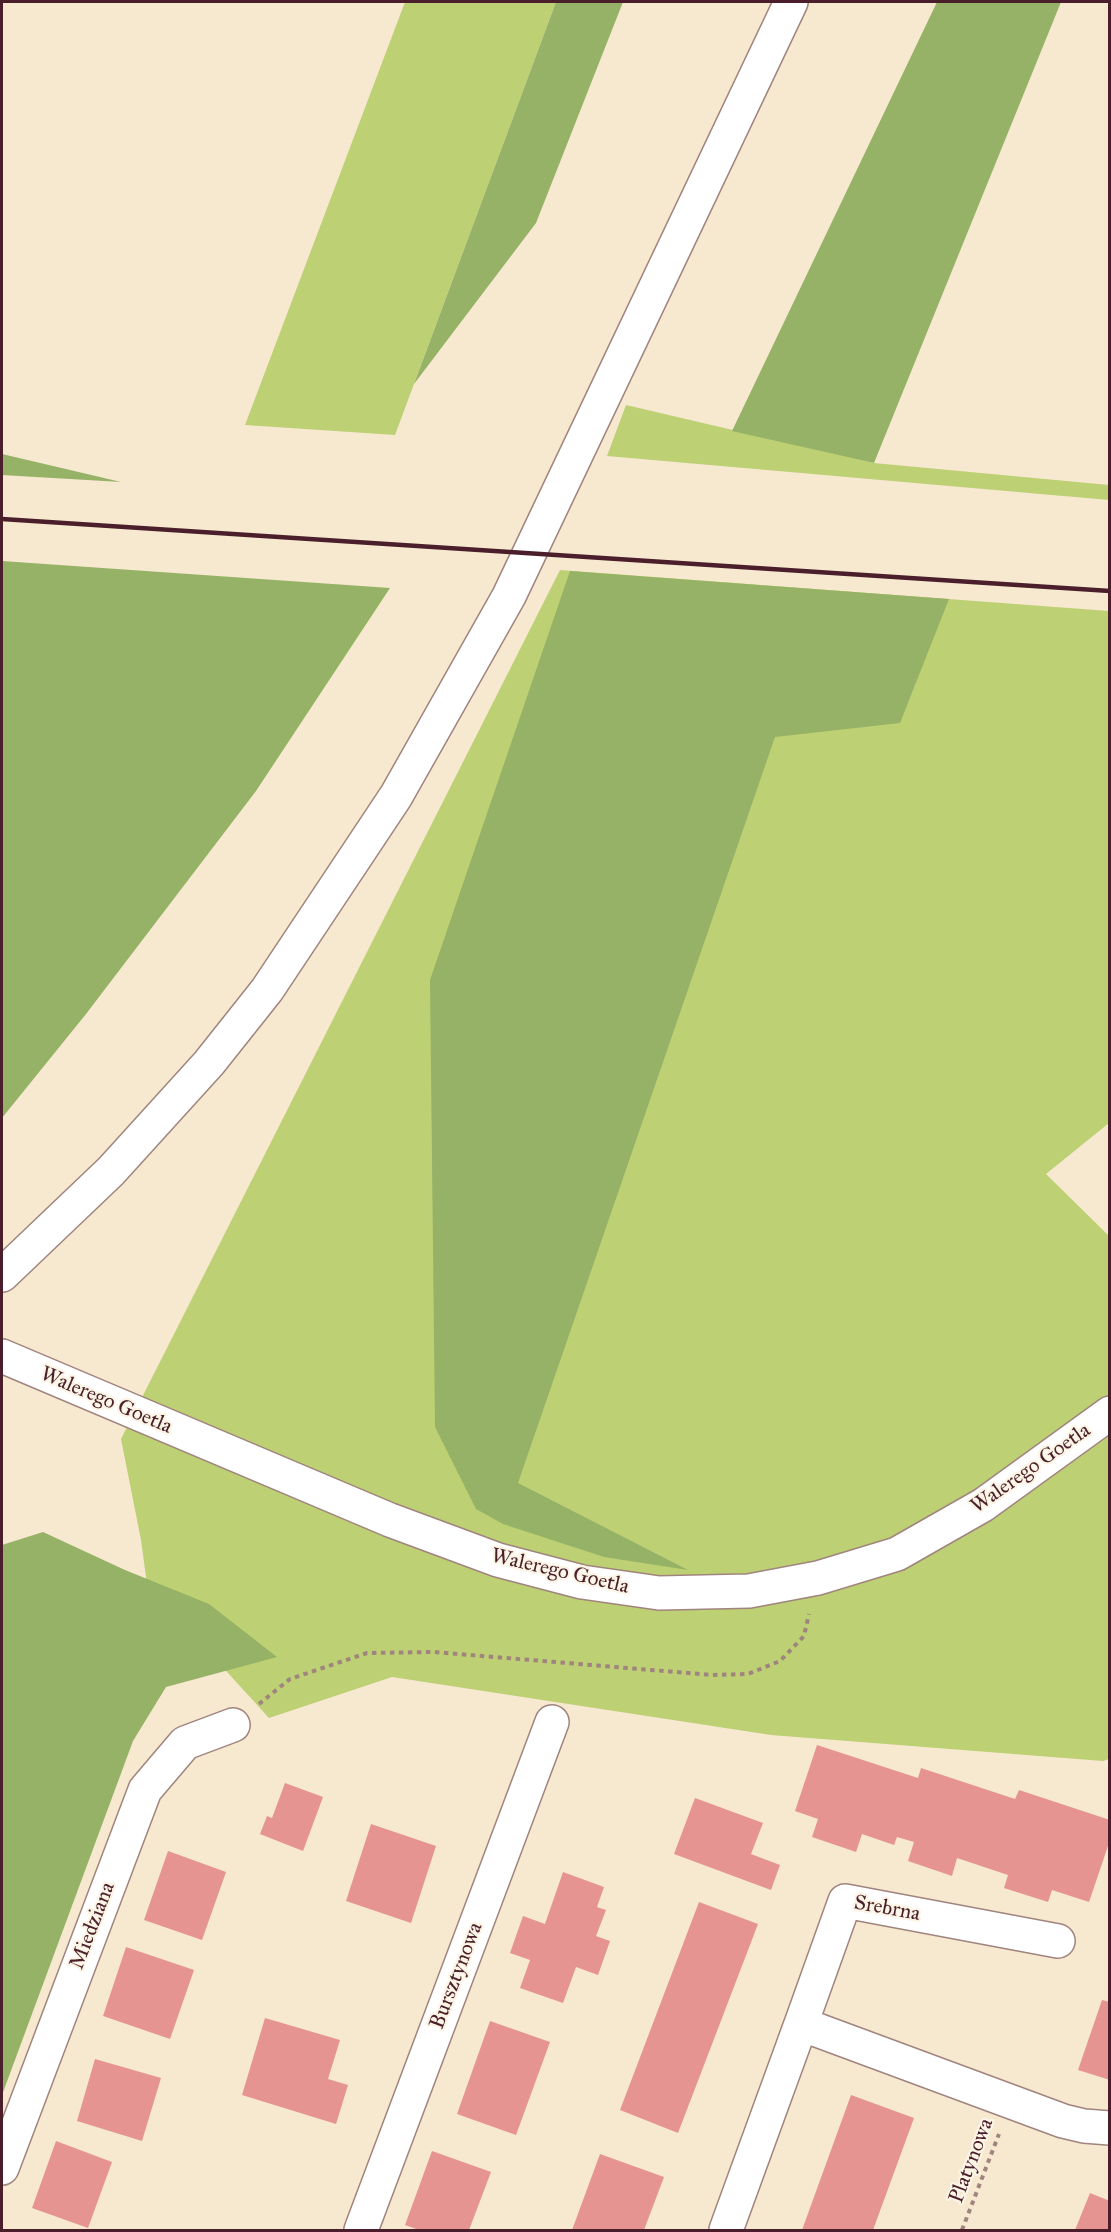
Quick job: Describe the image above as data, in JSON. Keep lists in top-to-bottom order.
{
  "streets": {
    "street": [
      "Walerego Goetla",
      "Srebrna",
      "Miedziana",
      "Bursztynowa"
    ],
    "path": ["Platynowa"]
  }
}
